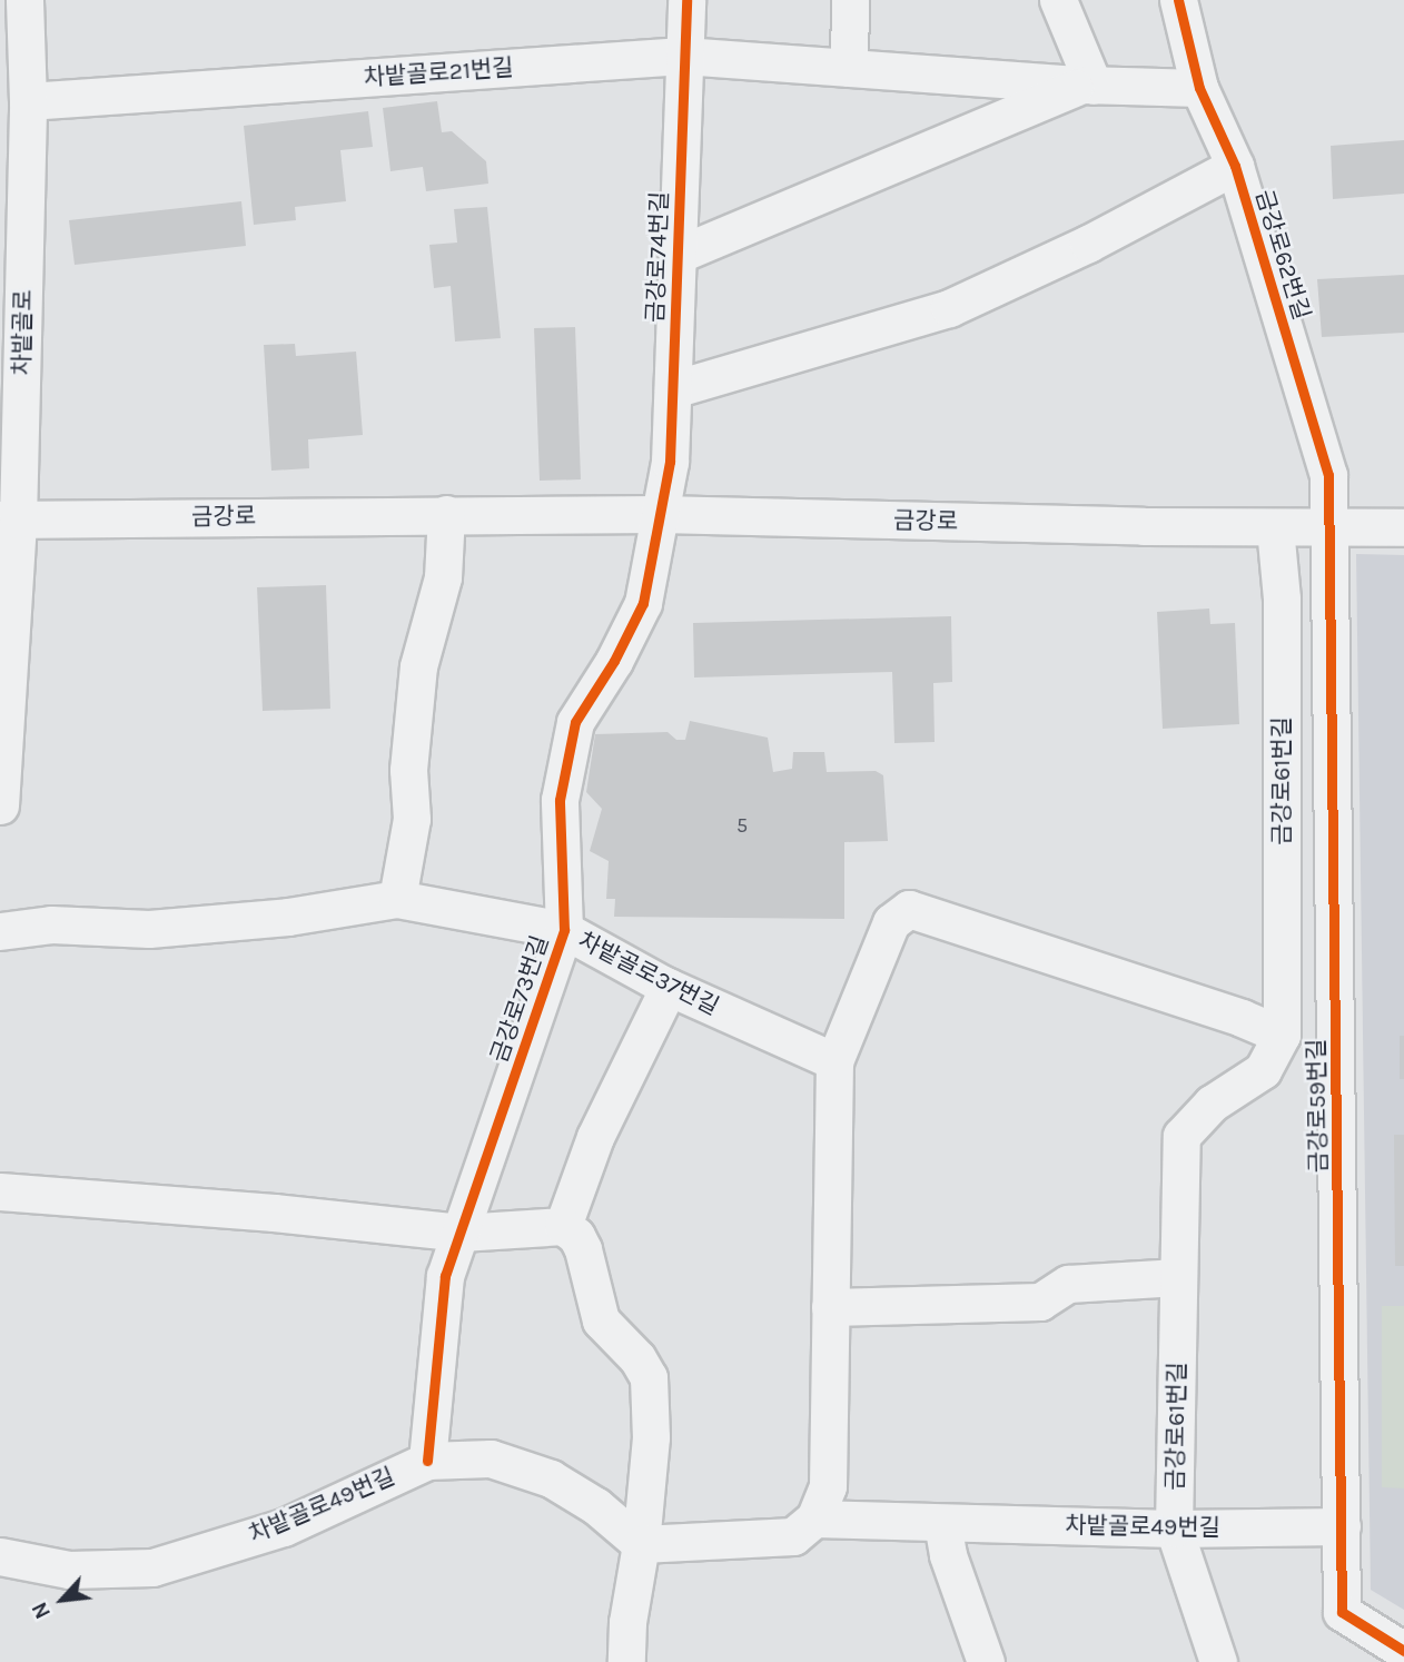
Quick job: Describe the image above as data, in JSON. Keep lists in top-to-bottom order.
{
  "streets": {
    "street": [
      "차밭골로21번길",
      "금강로62번길",
      "금강로74번길",
      "차밭골로",
      "금강로",
      "금강로61번길",
      "차밭골로37번길",
      "금강로73번길",
      "금강로59번길",
      "차밭골로49번길"
    ]
  },
  "crossings": [
    ["차밭골로21번길", "금강로62번길"],
    ["차밭골로21번길", "금강로74번길"],
    ["차밭골로21번길", "차밭골로"],
    ["금강로62번길", "금강로74번길"],
    ["금강로62번길", "금강로"],
    ["금강로62번길", "금강로59번길"],
    ["금강로74번길", "금강로"],
    ["금강로74번길", "금강로73번길"],
    ["차밭골로", "금강로"],
    ["금강로", "금강로61번길"],
    ["금강로", "금강로73번길"],
    ["금강로", "금강로59번길"],
    ["금강로61번길", "차밭골로49번길"],
    ["차밭골로37번길", "금강로73번길"],
    ["금강로73번길", "차밭골로49번길"],
    ["금강로59번길", "차밭골로49번길"]
  ],
  "house_numbers": ["5"],
  "north": "bottom left"
}
